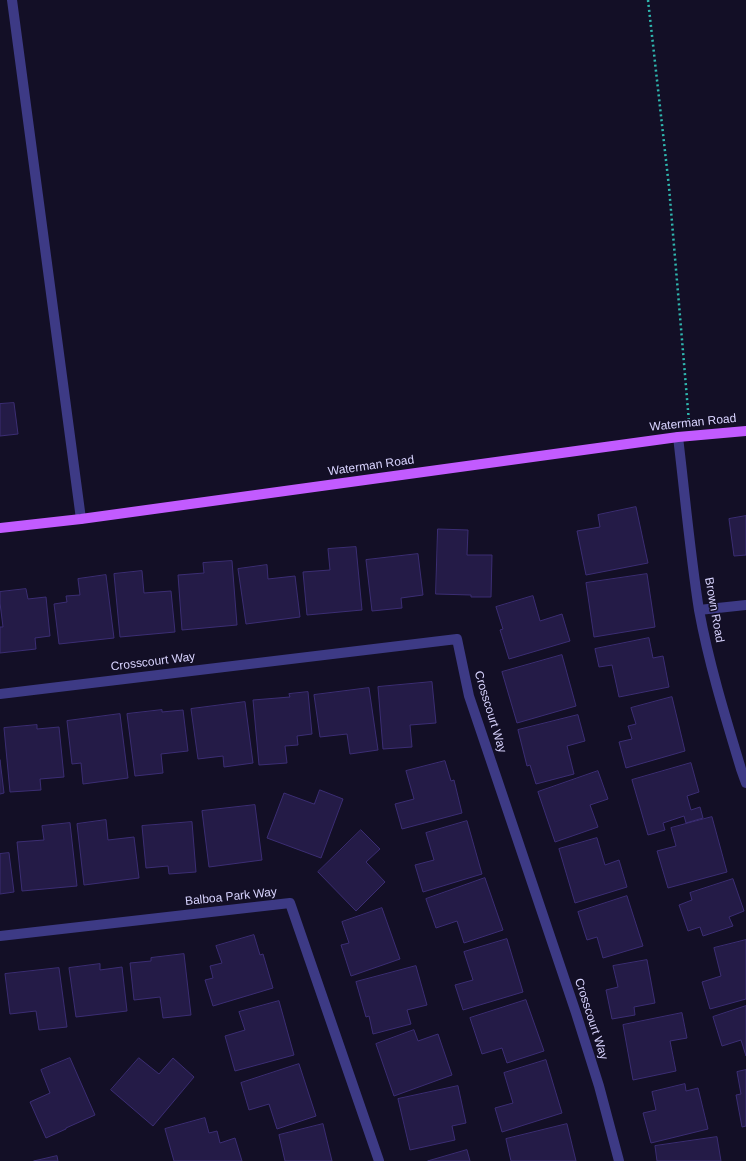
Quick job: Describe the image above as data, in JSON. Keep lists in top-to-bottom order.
{
  "streets": {
    "main road": ["Waterman Road"],
    "street": ["Brown Road", "Crosscourt Way", "Balboa Park Way"]
  },
  "crossings": [
    ["Waterman Road", "Brown Road"]
  ]
}
